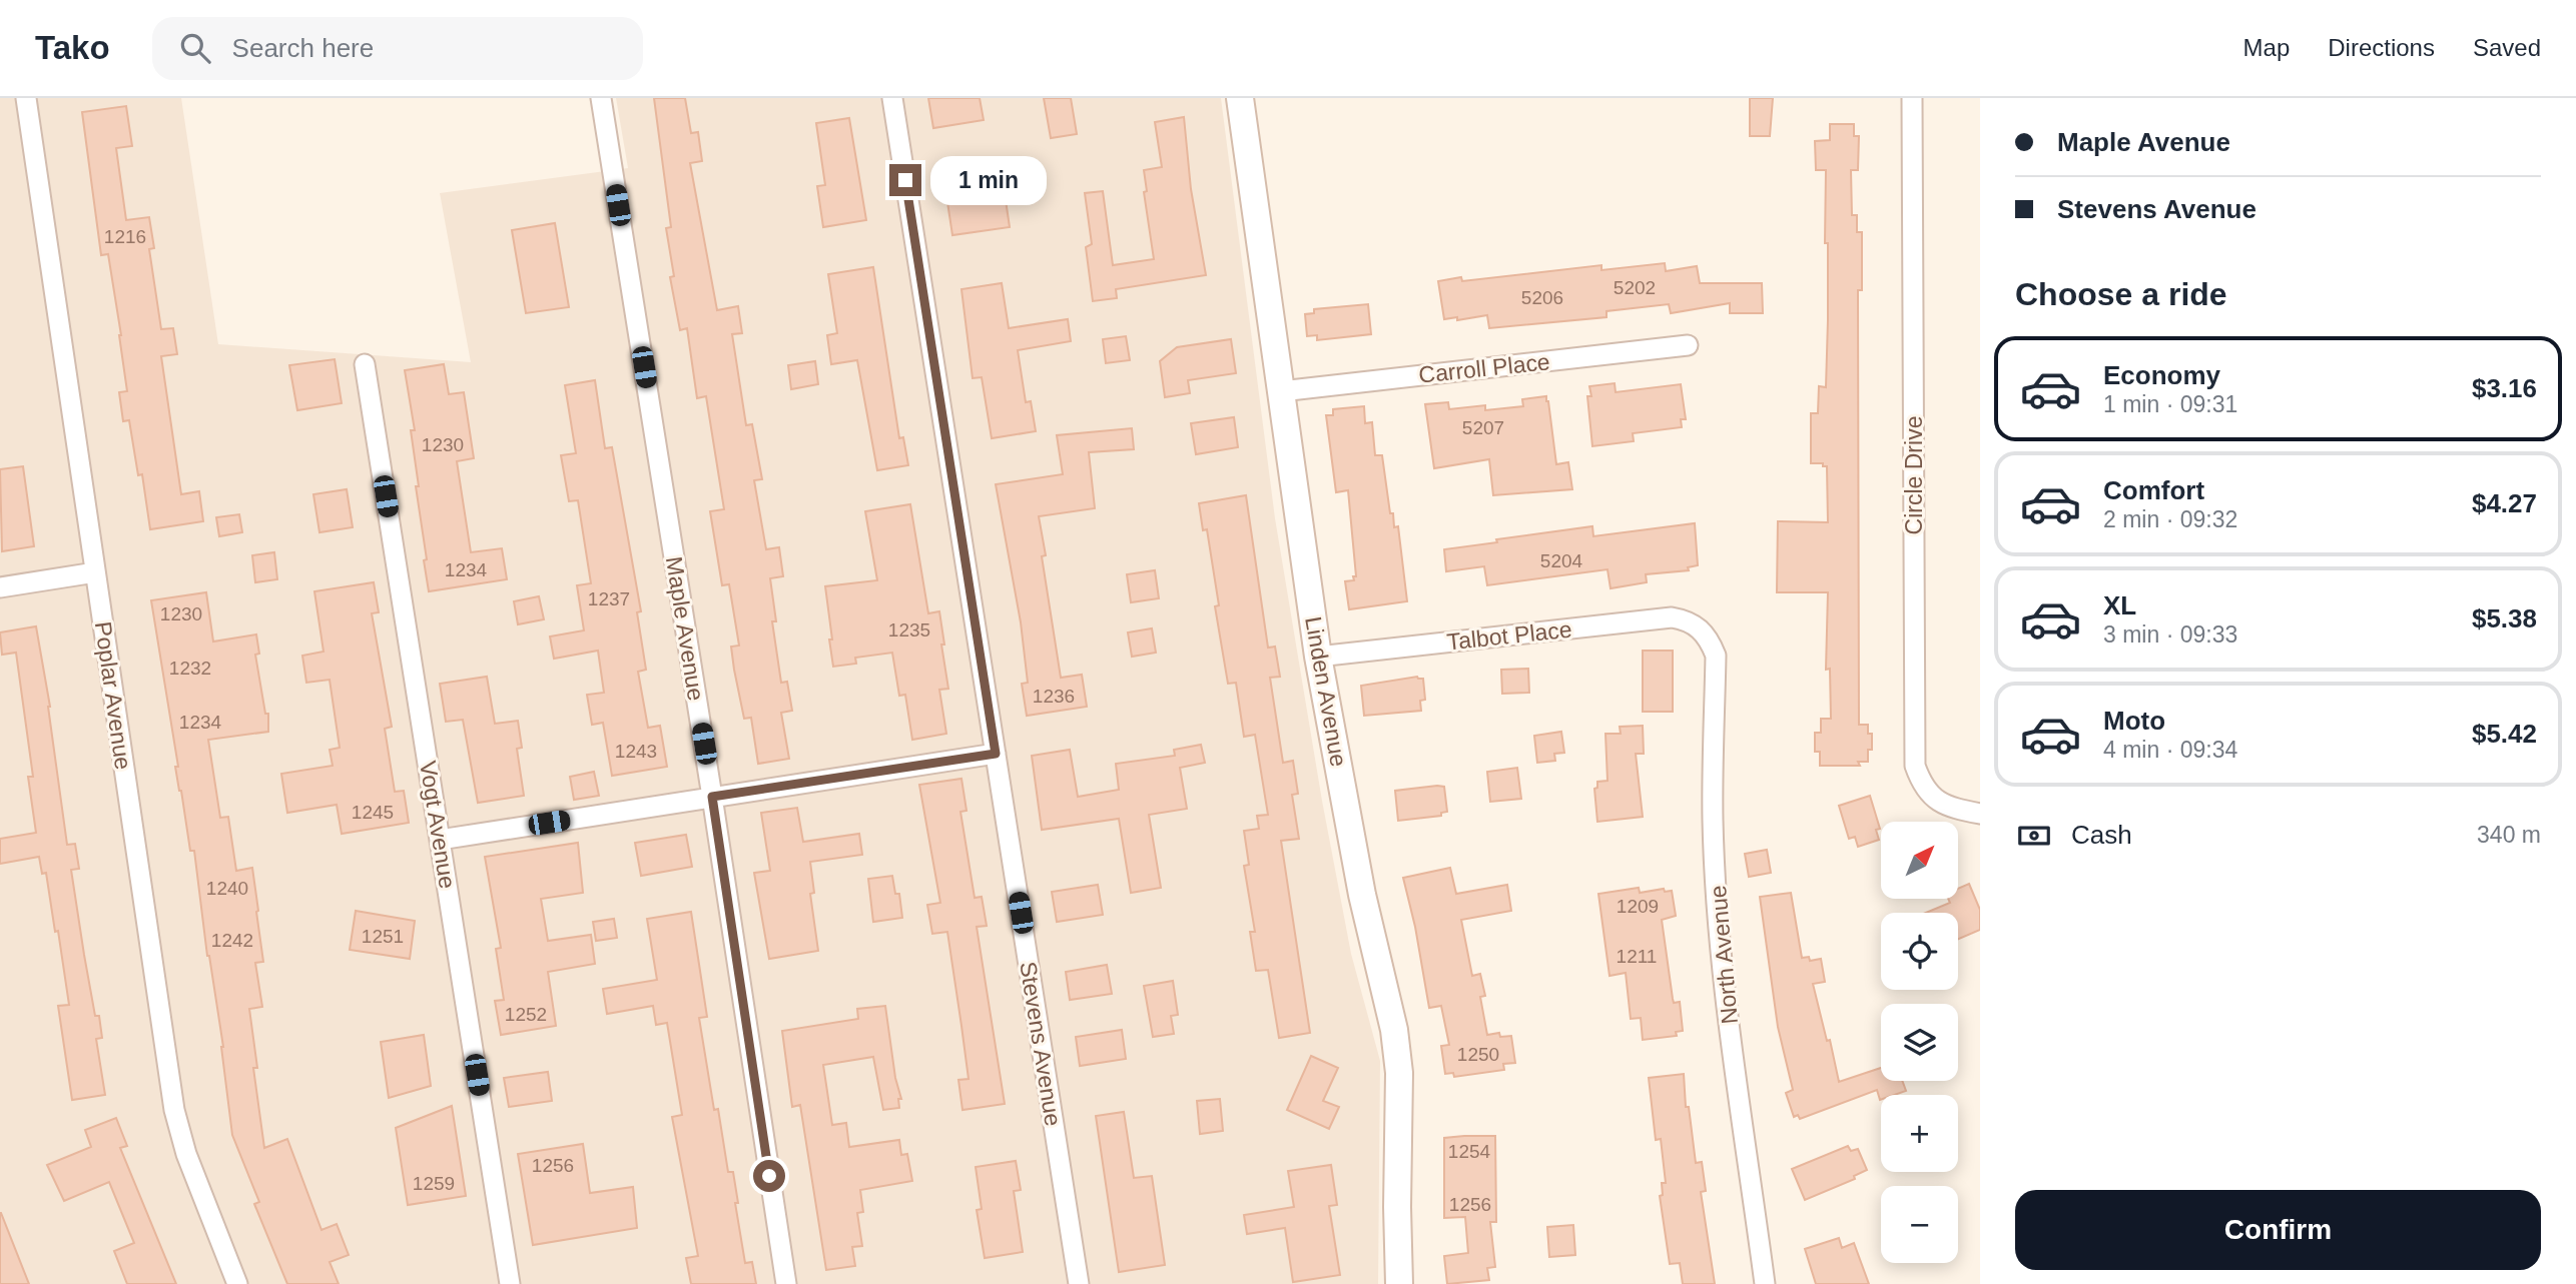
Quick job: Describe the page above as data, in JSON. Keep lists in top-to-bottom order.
{
  "streets": {
    "street": [
      "Carroll Place",
      "Circle Drive",
      "Maple Avenue",
      "Talbot Place",
      "Linden Avenue",
      "Poplar Avenue",
      "Vogt Avenue",
      "North Avenue",
      "Stevens Avenue"
    ]
  },
  "crossings": [
    ["Carroll Place", "Linden Avenue"],
    ["Talbot Place", "Linden Avenue"],
    ["Talbot Place", "North Avenue"]
  ],
  "house_numbers": [
    "1216",
    "5202",
    "5206",
    "5207",
    "1230",
    "5204",
    "1234",
    "1237",
    "1230",
    "1235",
    "1232",
    "1236",
    "1234",
    "1243",
    "1245",
    "1240",
    "1209",
    "1251",
    "1242",
    "1211",
    "1252",
    "1250",
    "1254",
    "1256",
    "1259",
    "1256"
  ],
  "north": "top right",
  "page": {
    "header": "Tako",
    "search": "Search here",
    "nav": ["Map", "Directions", "Saved"],
    "banner": ["Maple Avenue", "Stevens Avenue"],
    "bubble": "1 min",
    "heading": "Choose a ride",
    "list": [
      {
        "name": "Economy",
        "note": "1 min · 09:31",
        "value": "$3.16"
      },
      {
        "name": "Comfort",
        "note": "2 min · 09:32",
        "value": "$4.27"
      },
      {
        "name": "XL",
        "note": "3 min · 09:33",
        "value": "$5.38"
      },
      {
        "name": "Moto",
        "note": "4 min · 09:34",
        "value": "$5.42"
      }
    ],
    "pay": ["Cash", "340 m"],
    "map_buttons": ["+", "−"],
    "buttons": "Confirm"
  }
}
